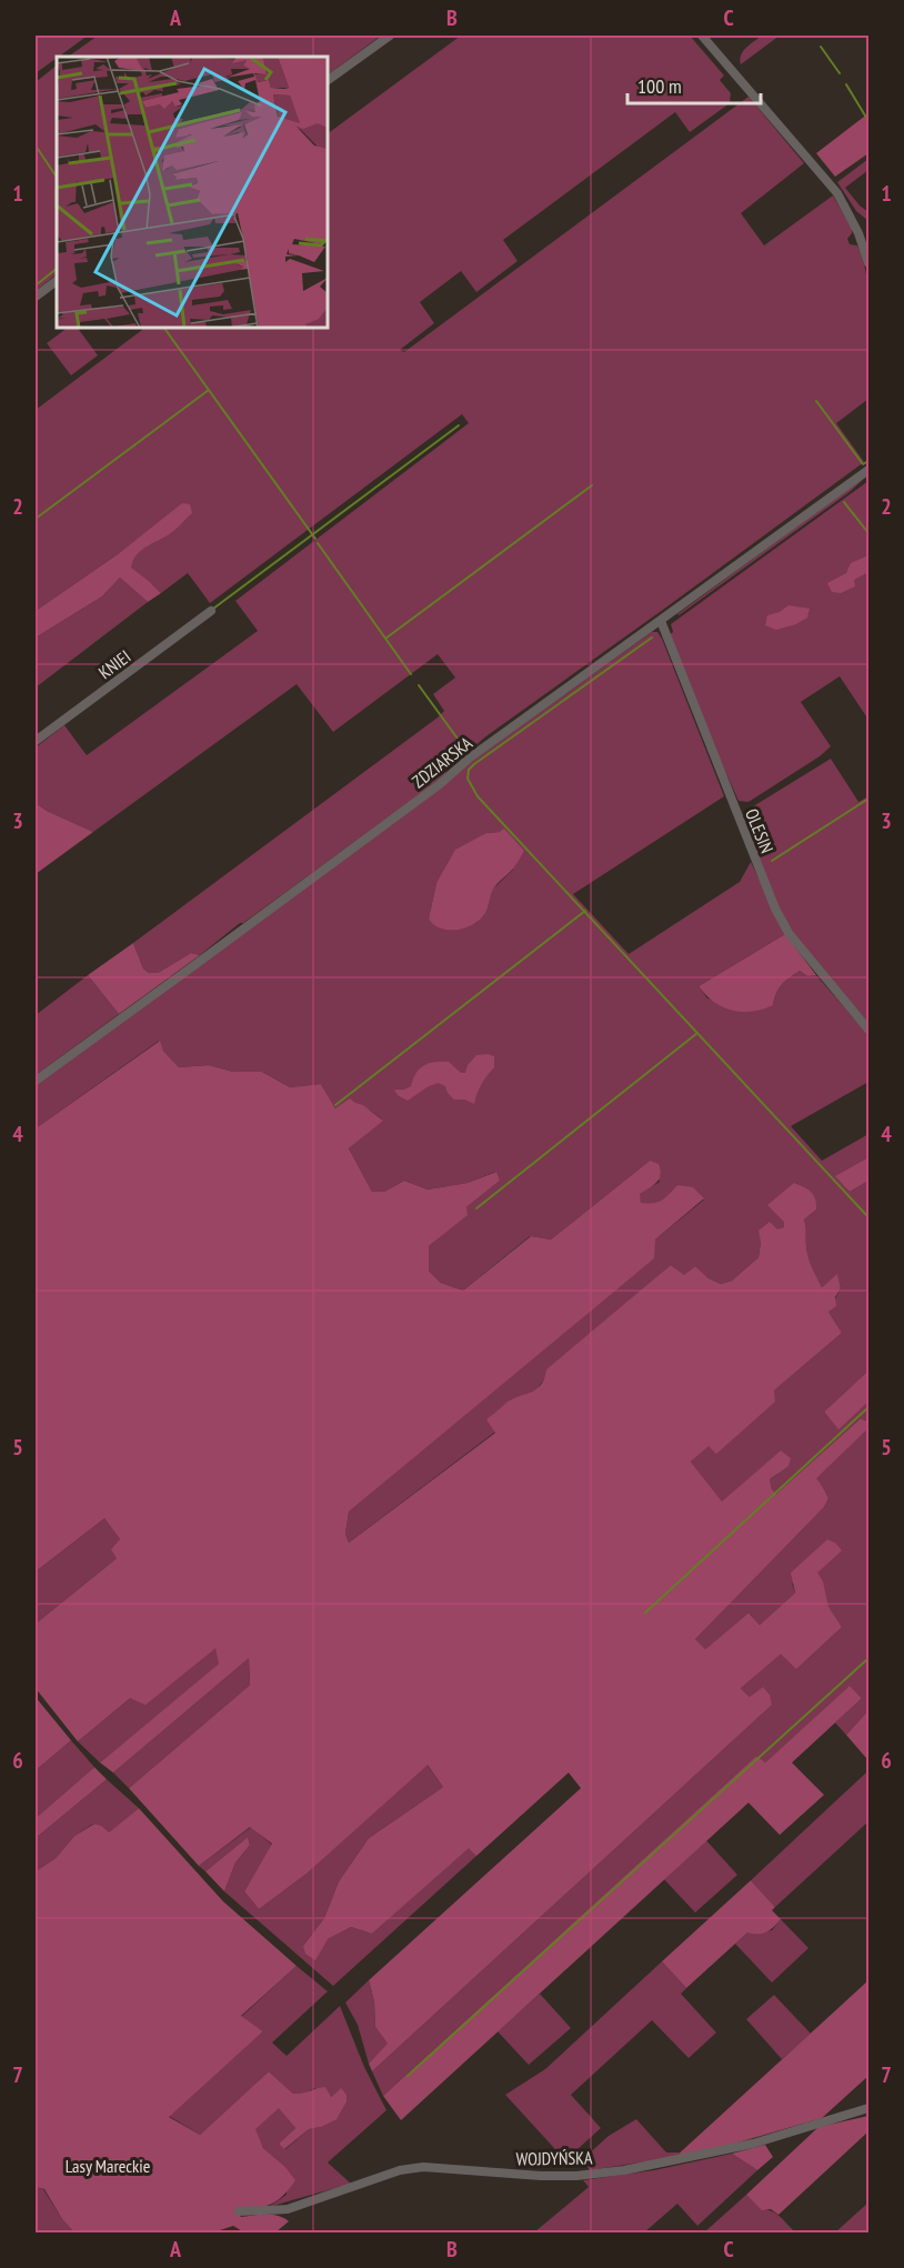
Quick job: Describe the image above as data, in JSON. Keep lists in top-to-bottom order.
{
  "streets": {
    "street": [
      "KNIEI",
      "ZDZIARSKA",
      "OLESIN",
      "WOJDYŃSKA"
    ]
  },
  "crossings": [
    ["ZDZIARSKA", "OLESIN"]
  ],
  "parks": ["Lasy Mareckie"],
  "scale_bar": "100 m",
  "grid": {
    "columns": ["A", "B", "C"],
    "rows": [
      "1",
      "2",
      "3",
      "4",
      "5",
      "6",
      "7"
    ]
  }
}
